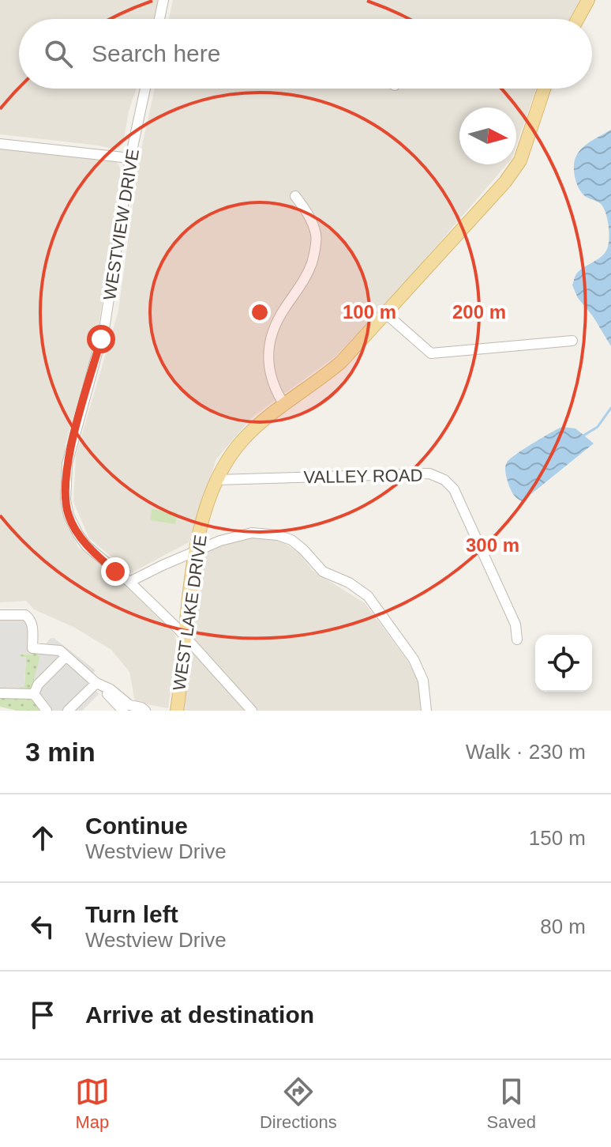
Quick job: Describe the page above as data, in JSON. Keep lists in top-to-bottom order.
{
  "streets": {
    "main road": ["WEST LAKE DRIVE"],
    "street": ["WESTVIEW DRIVE", "VALLEY ROAD"]
  },
  "crossings": [
    ["WESTVIEW DRIVE", "WEST LAKE DRIVE"],
    ["VALLEY ROAD", "WEST LAKE DRIVE"]
  ],
  "north": "right",
  "page": {
    "search": "Search here",
    "heading": ["3 min", "Walk · 230 m"],
    "list": [
      ["Continue", "Westview Drive", "150 m"],
      ["Turn left", "Westview Drive", "80 m"],
      "Arrive at destination"
    ],
    "nav": ["Map", "Directions", "Saved"]
  },
  "rings": ["100 m", "200 m", "300 m"]
}
